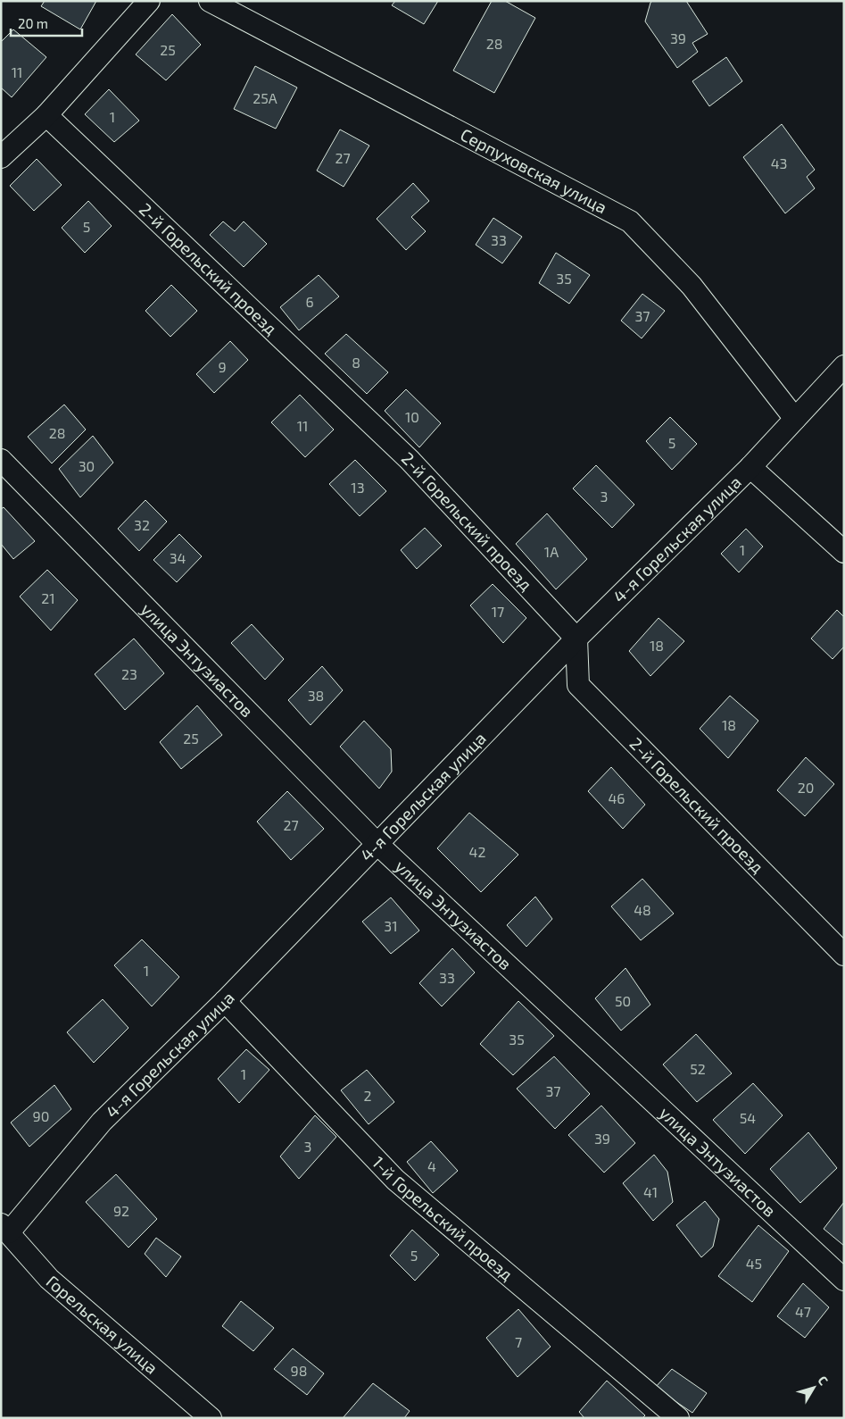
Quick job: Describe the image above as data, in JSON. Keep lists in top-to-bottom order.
{
  "streets": {
    "street": [
      "Серпуховская улица",
      "2-й Горельский проезд",
      "4-я Горельская улица",
      "улица Энтузиастов",
      "1-й Горельский проезд",
      "Горельская улица"
    ]
  },
  "crossings": [
    ["Серпуховская улица", "4-я Горельская улица"],
    ["2-й Горельский проезд", "4-я Горельская улица"],
    ["4-я Горельская улица", "улица Энтузиастов"],
    ["4-я Горельская улица", "1-й Горельский проезд"],
    ["4-я Горельская улица", "Горельская улица"]
  ],
  "house_numbers": [
    "39",
    "28",
    "25",
    "11",
    "25А",
    "1",
    "27",
    "43",
    "5",
    "33",
    "35",
    "6",
    "37",
    "8",
    "9",
    "10",
    "11",
    "28",
    "5",
    "30",
    "13",
    "3",
    "32",
    "1",
    "1А",
    "34",
    "21",
    "17",
    "18",
    "23",
    "38",
    "18",
    "25",
    "20",
    "46",
    "27",
    "42",
    "48",
    "31",
    "1",
    "33",
    "50",
    "35",
    "52",
    "1",
    "37",
    "2",
    "90",
    "54",
    "39",
    "3",
    "4",
    "41",
    "92",
    "5",
    "45",
    "47",
    "7",
    "98"
  ],
  "scale_bar": "20 m",
  "north": "top right"
}
